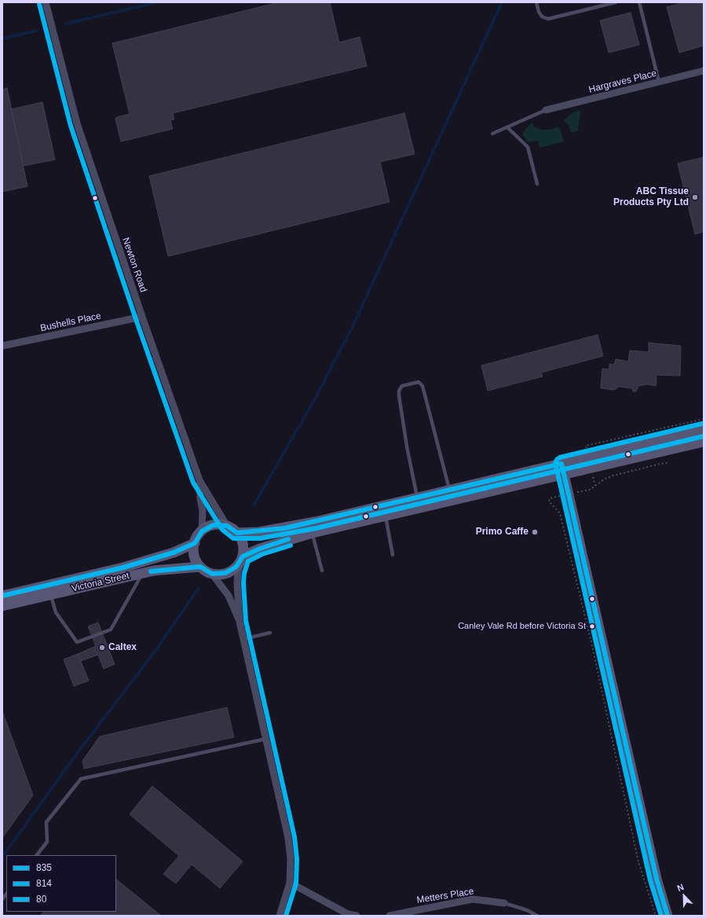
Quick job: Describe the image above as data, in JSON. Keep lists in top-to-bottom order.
{
  "streets": {
    "main road": ["Victoria Street"],
    "street": [
      "Hargraves Place",
      "Newton Road",
      "Bushells Place",
      "Metters Place"
    ]
  },
  "crossings": [
    ["Newton Road", "Bushells Place"],
    ["Newton Road", "Victoria Street"]
  ],
  "places": [
    "ABC Tissue Products Pty Ltd",
    "Primo Caffe",
    "Canley Vale Rd before Victoria St",
    "Caltex"
  ],
  "lines": ["transit line 814", "transit line 80", "transit line 835"],
  "legend": ["835", "814", "80"],
  "north": "top left"
}
